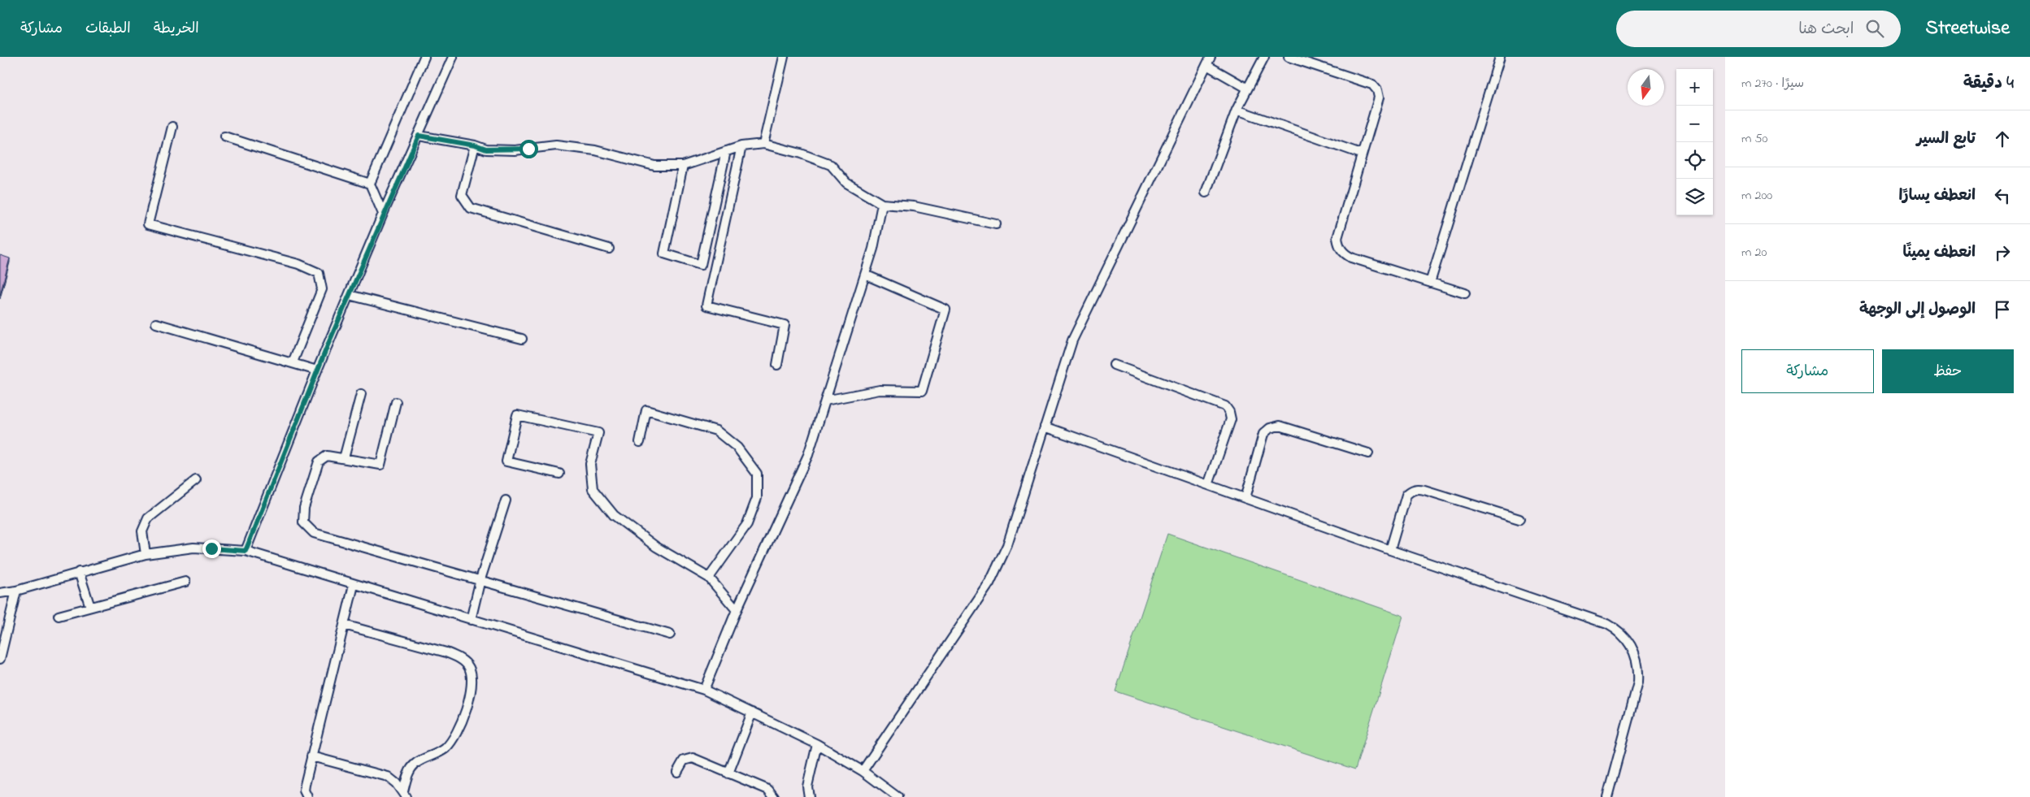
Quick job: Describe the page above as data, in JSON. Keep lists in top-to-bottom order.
{
  "north": "bottom",
  "page": {
    "header": "Streetwise",
    "search": "ابحث هنا",
    "nav": ["الخريطة", "الطبقات", "مشاركة"],
    "heading": ["4 دقيقة", "سيرًا · 270 m"],
    "map_buttons": ["+", "−"],
    "list": [
      ["تابع السير", "50 m"],
      ["انعطف يسارًا", "200 m"],
      ["انعطف يمينًا", "20 m"],
      "الوصول إلى الوجهة"
    ],
    "buttons": ["حفظ", "مشاركة"]
  }
}
